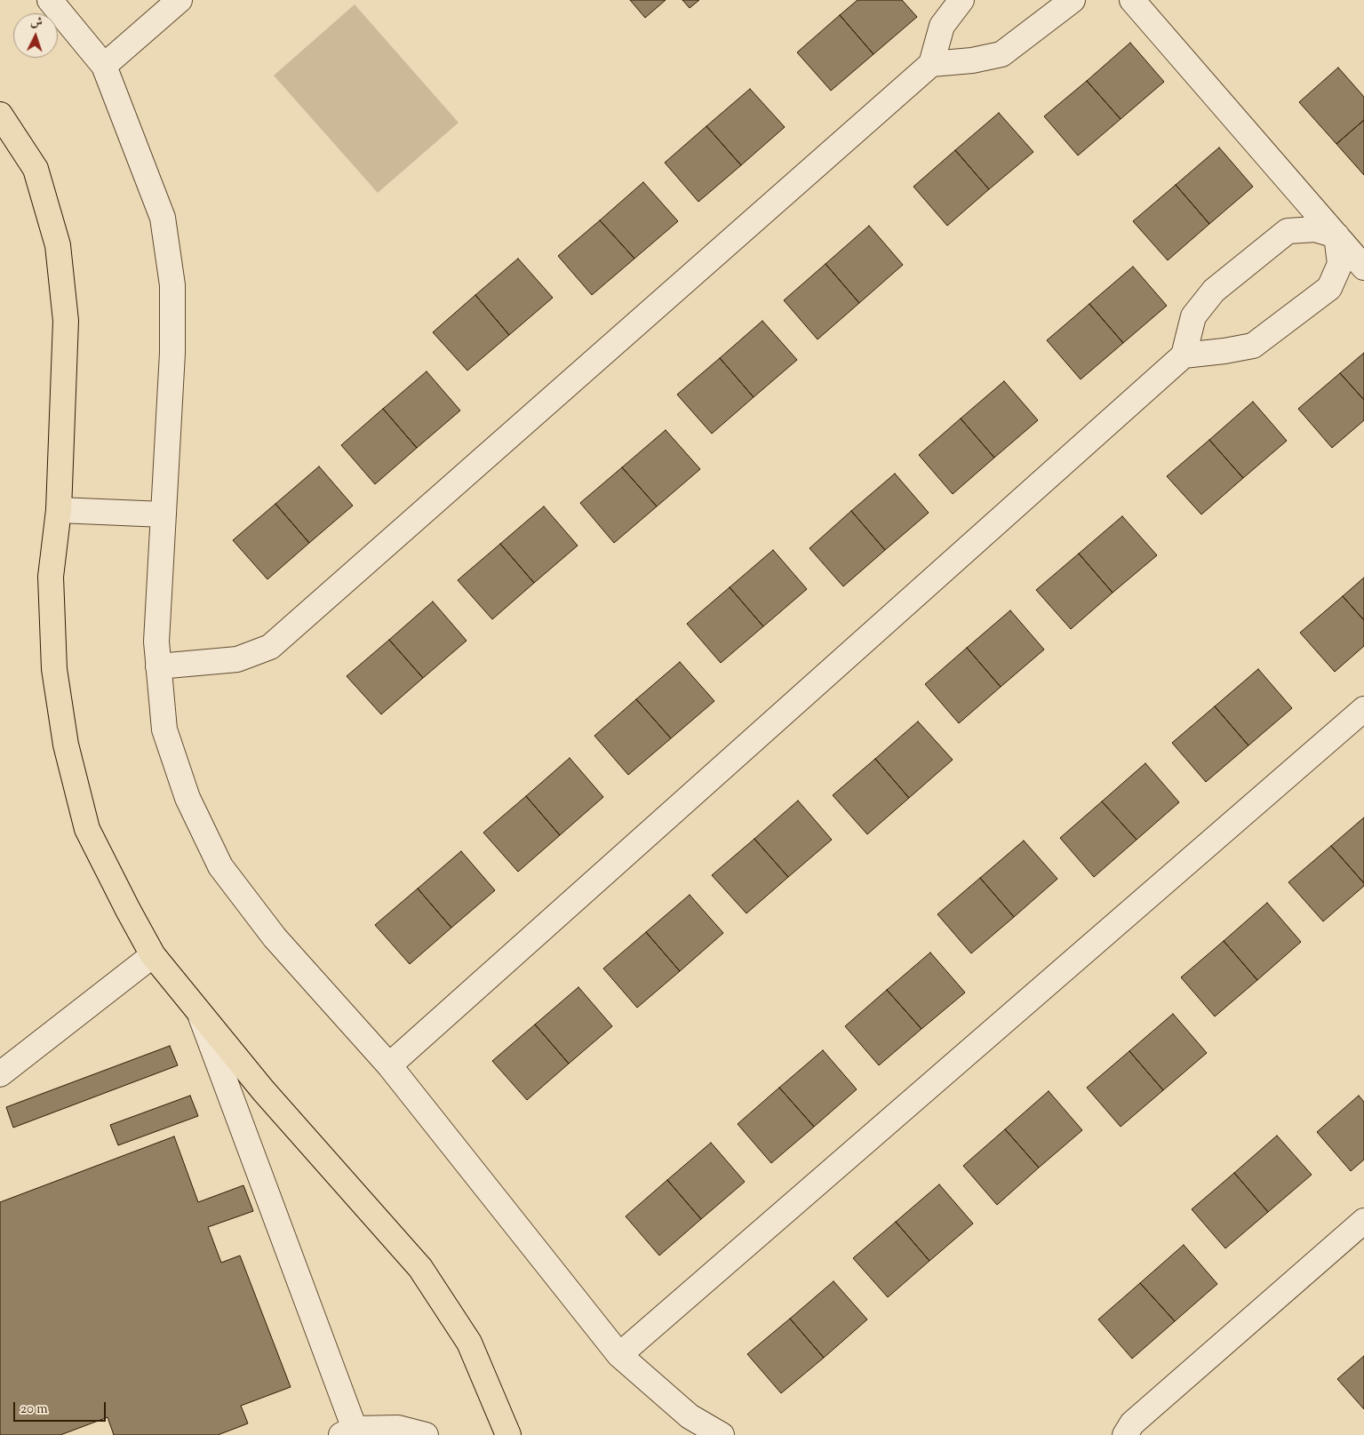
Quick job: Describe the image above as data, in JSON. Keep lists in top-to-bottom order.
{
  "scale_bar": "20 m",
  "north": "top"
}
